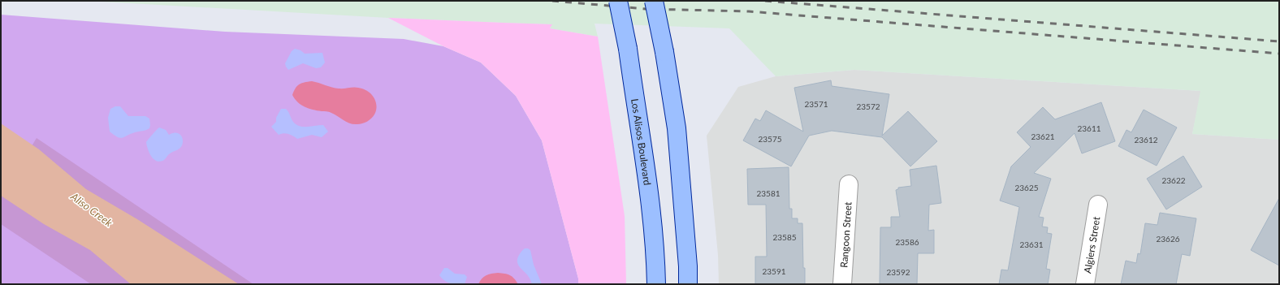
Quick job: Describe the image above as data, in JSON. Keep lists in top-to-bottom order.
{
  "streets": {
    "main road": ["Los Alisos Boulevard"],
    "street": ["Rangoon Street", "Algiers Street"]
  },
  "water": ["Aliso Creek"],
  "house_numbers": [
    "23571",
    "23572",
    "23611",
    "23621",
    "23575",
    "23612",
    "23622",
    "23625",
    "23581",
    "23585",
    "23626",
    "23586",
    "23631",
    "23591",
    "23592"
  ]
}
